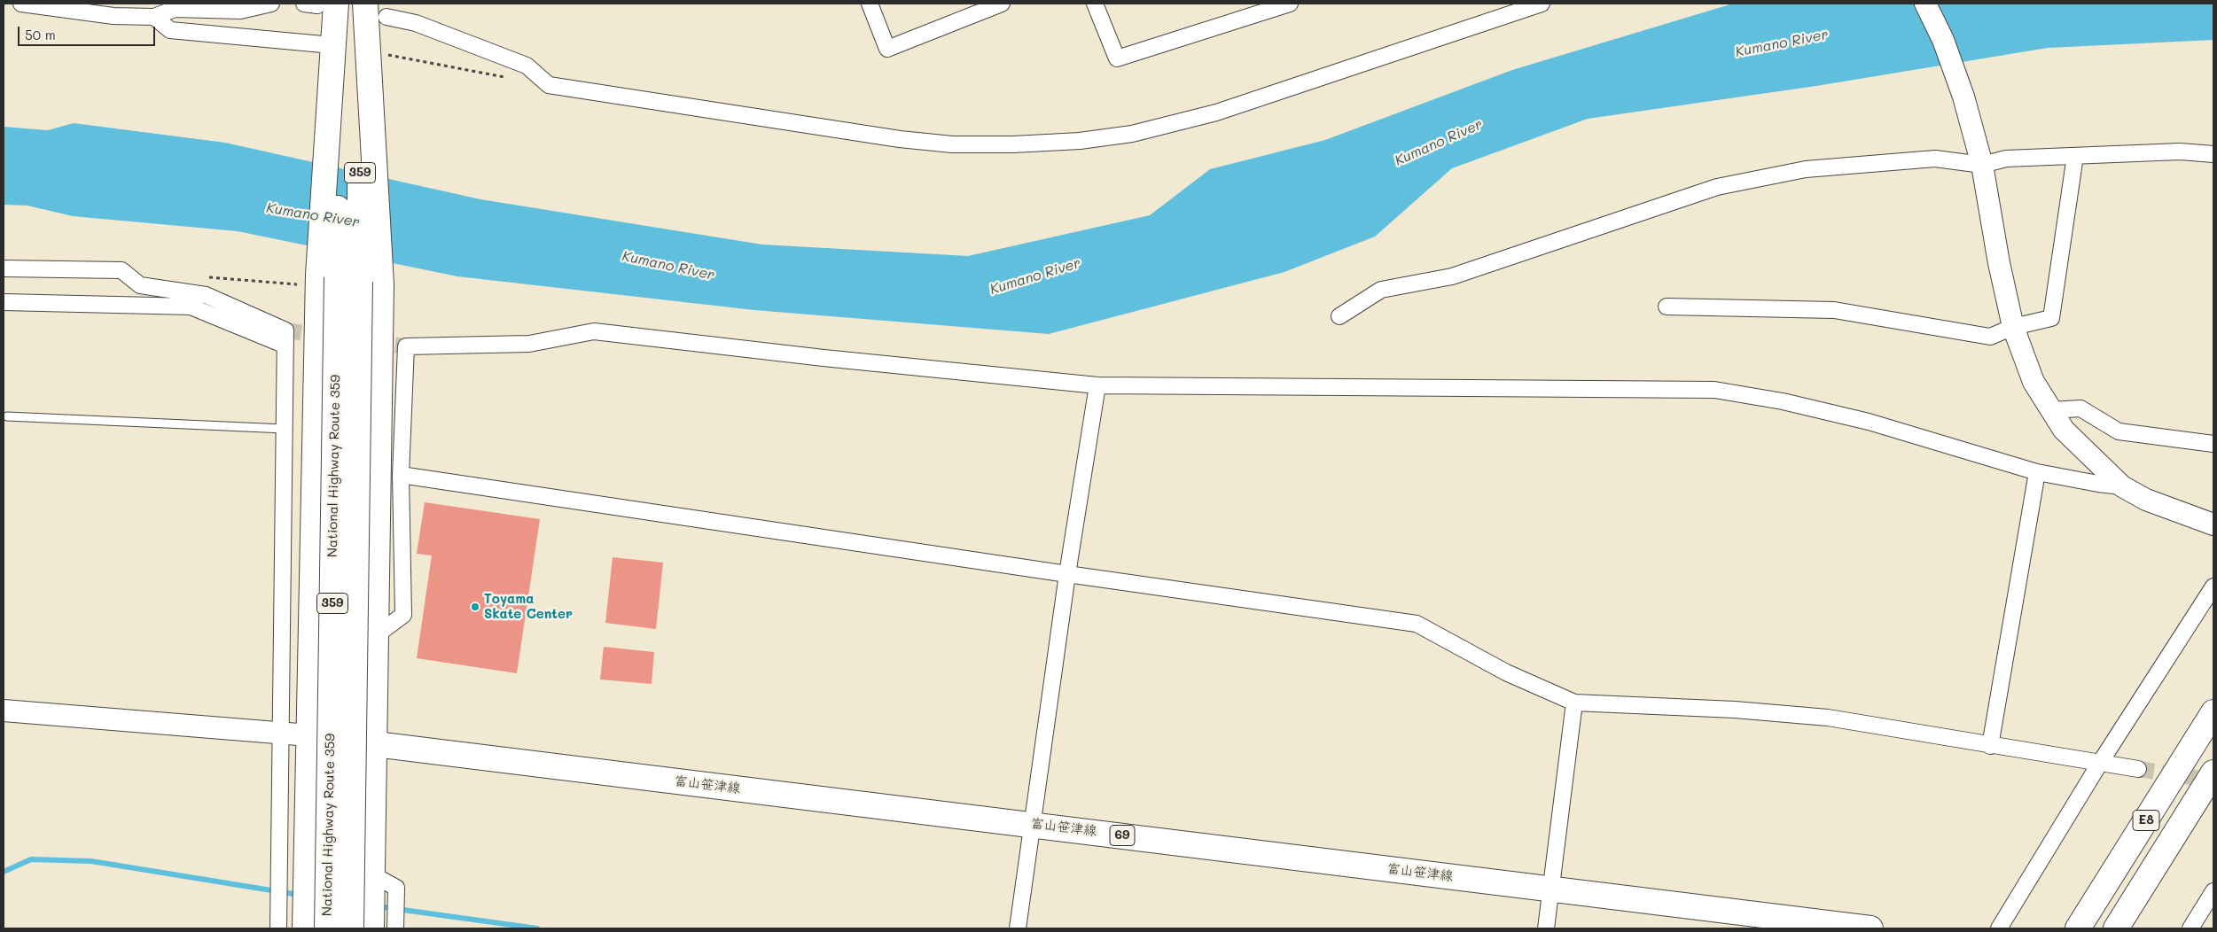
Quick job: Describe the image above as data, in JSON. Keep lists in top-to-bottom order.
{
  "streets": {
    "main road": [
      "359",
      "National Highway Route 359",
      "富山笹津線",
      "E8",
      "69"
    ]
  },
  "water": ["Kumano River"],
  "places": ["Toyama Skate Center"],
  "scale_bar": "50 m"
}
